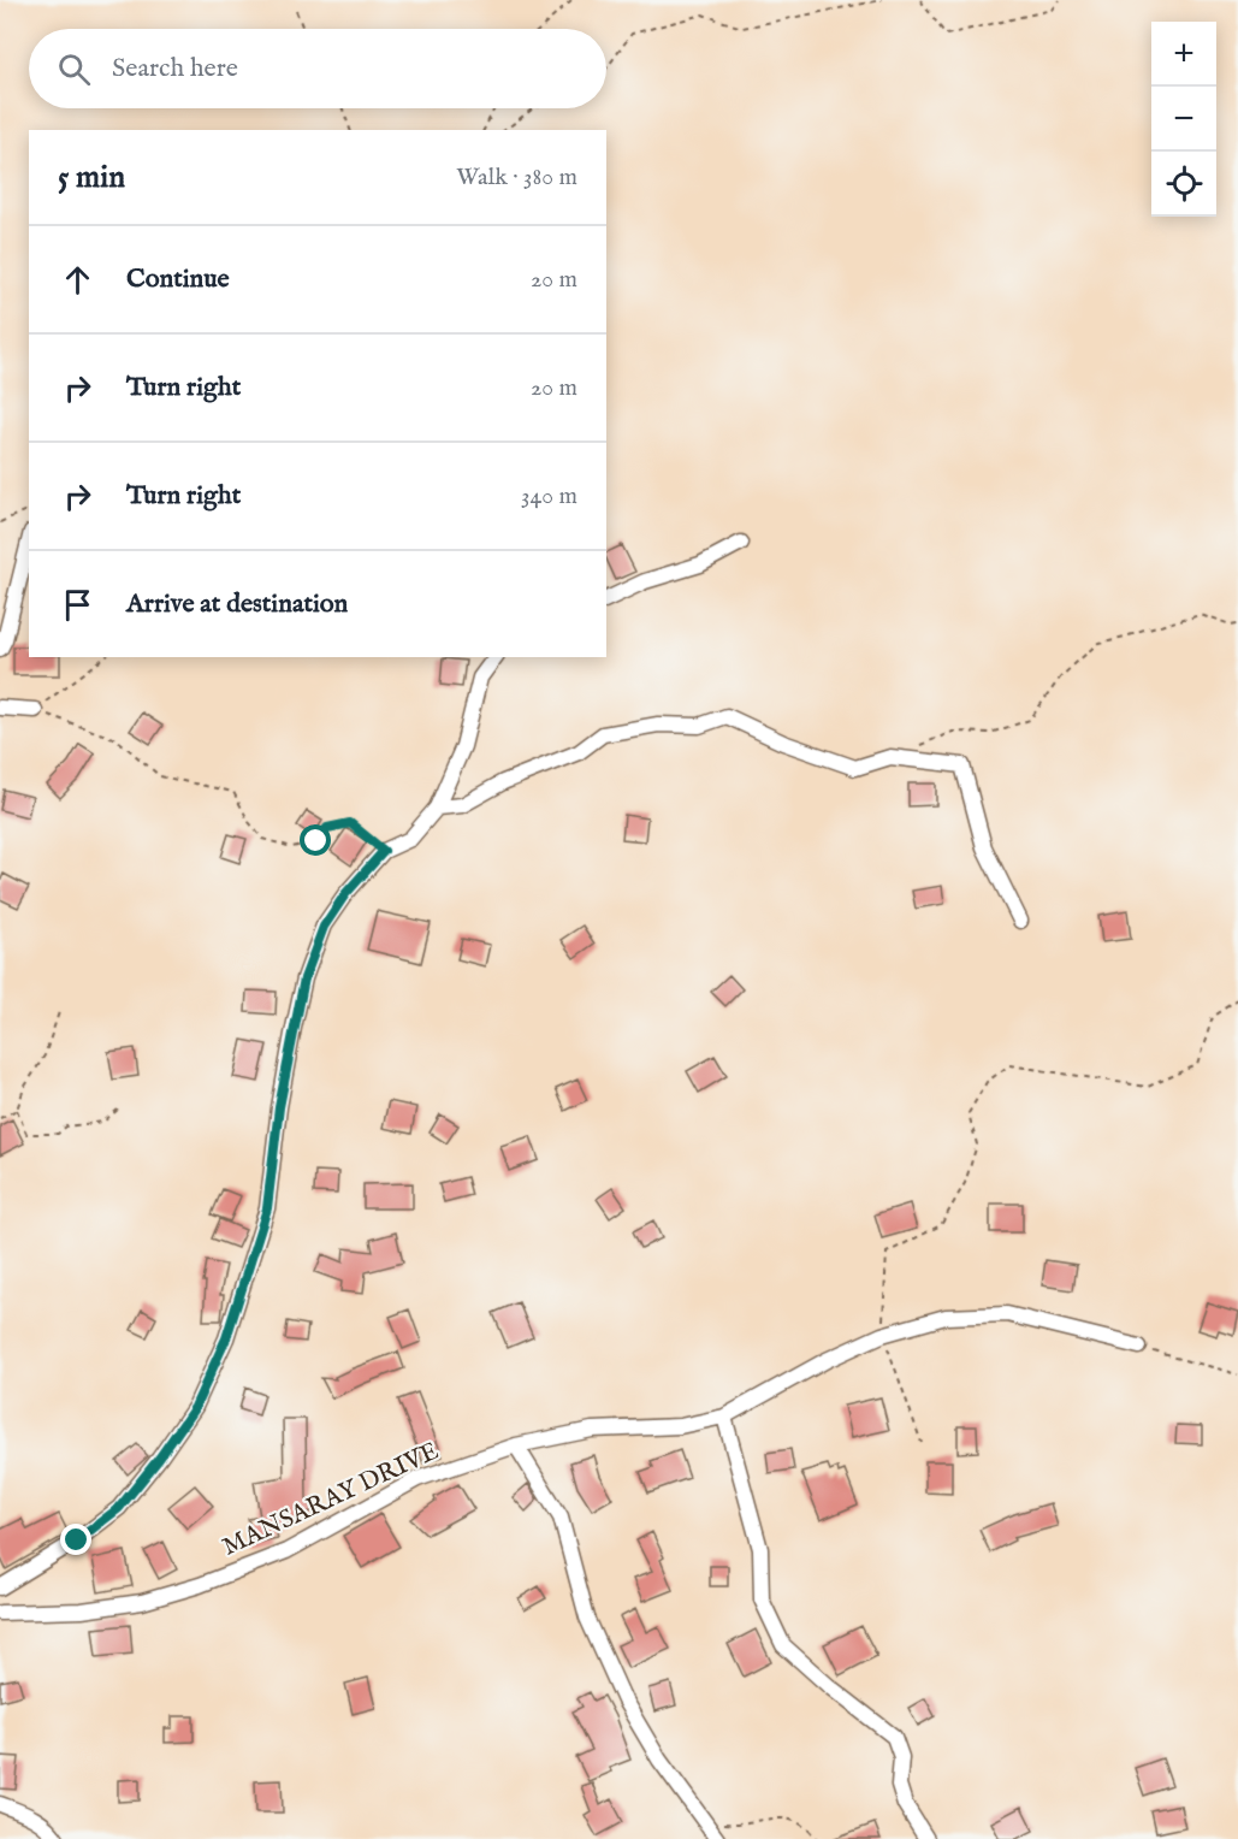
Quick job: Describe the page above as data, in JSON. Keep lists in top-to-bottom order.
{
  "streets": {
    "street": ["MANSARAY DRIVE"]
  },
  "page": {
    "map_buttons": ["+", "−"],
    "search": "Search here",
    "heading": ["5 min", "Walk · 380 m"],
    "list": [
      ["Continue", "20 m"],
      ["Turn right", "20 m"],
      ["Turn right", "340 m"],
      "Arrive at destination"
    ]
  }
}
